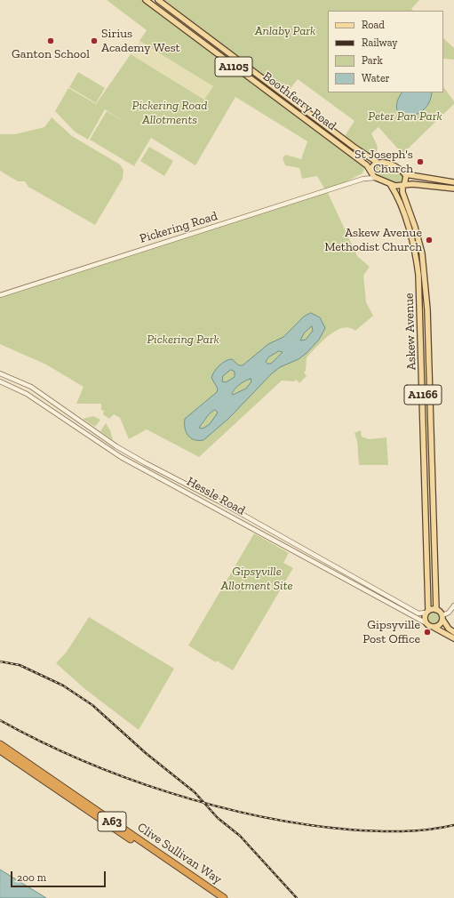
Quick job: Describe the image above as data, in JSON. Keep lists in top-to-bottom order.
{
  "streets": {
    "highway": ["A63", "Clive Sullivan Way"],
    "main road": [
      "A1105",
      "Boothferry Road",
      "Askew Avenue",
      "A1166"
    ],
    "street": ["Pickering Road", "Hessle Road"]
  },
  "crossings": [
    ["A1105", "Boothferry Road"],
    ["A1105", "Pickering Road"],
    ["A1105", "Askew Avenue"],
    ["Boothferry Road", "Pickering Road"],
    ["Askew Avenue", "Hessle Road"]
  ],
  "parks": [
    "Anlaby Park",
    "Pickering Road Allotments",
    "Peter Pan Park",
    "Pickering Park",
    "Gipsyville Allotment Site"
  ],
  "places": [
    "Ganton School",
    "Sirius Academy West",
    "St Joseph's Church",
    "Askew Avenue Methodist Church",
    "Gipsyville Post Office"
  ],
  "legend": [
    "Road",
    "Railway",
    "Park",
    "Water"
  ],
  "scale_bar": "200 m"
}
